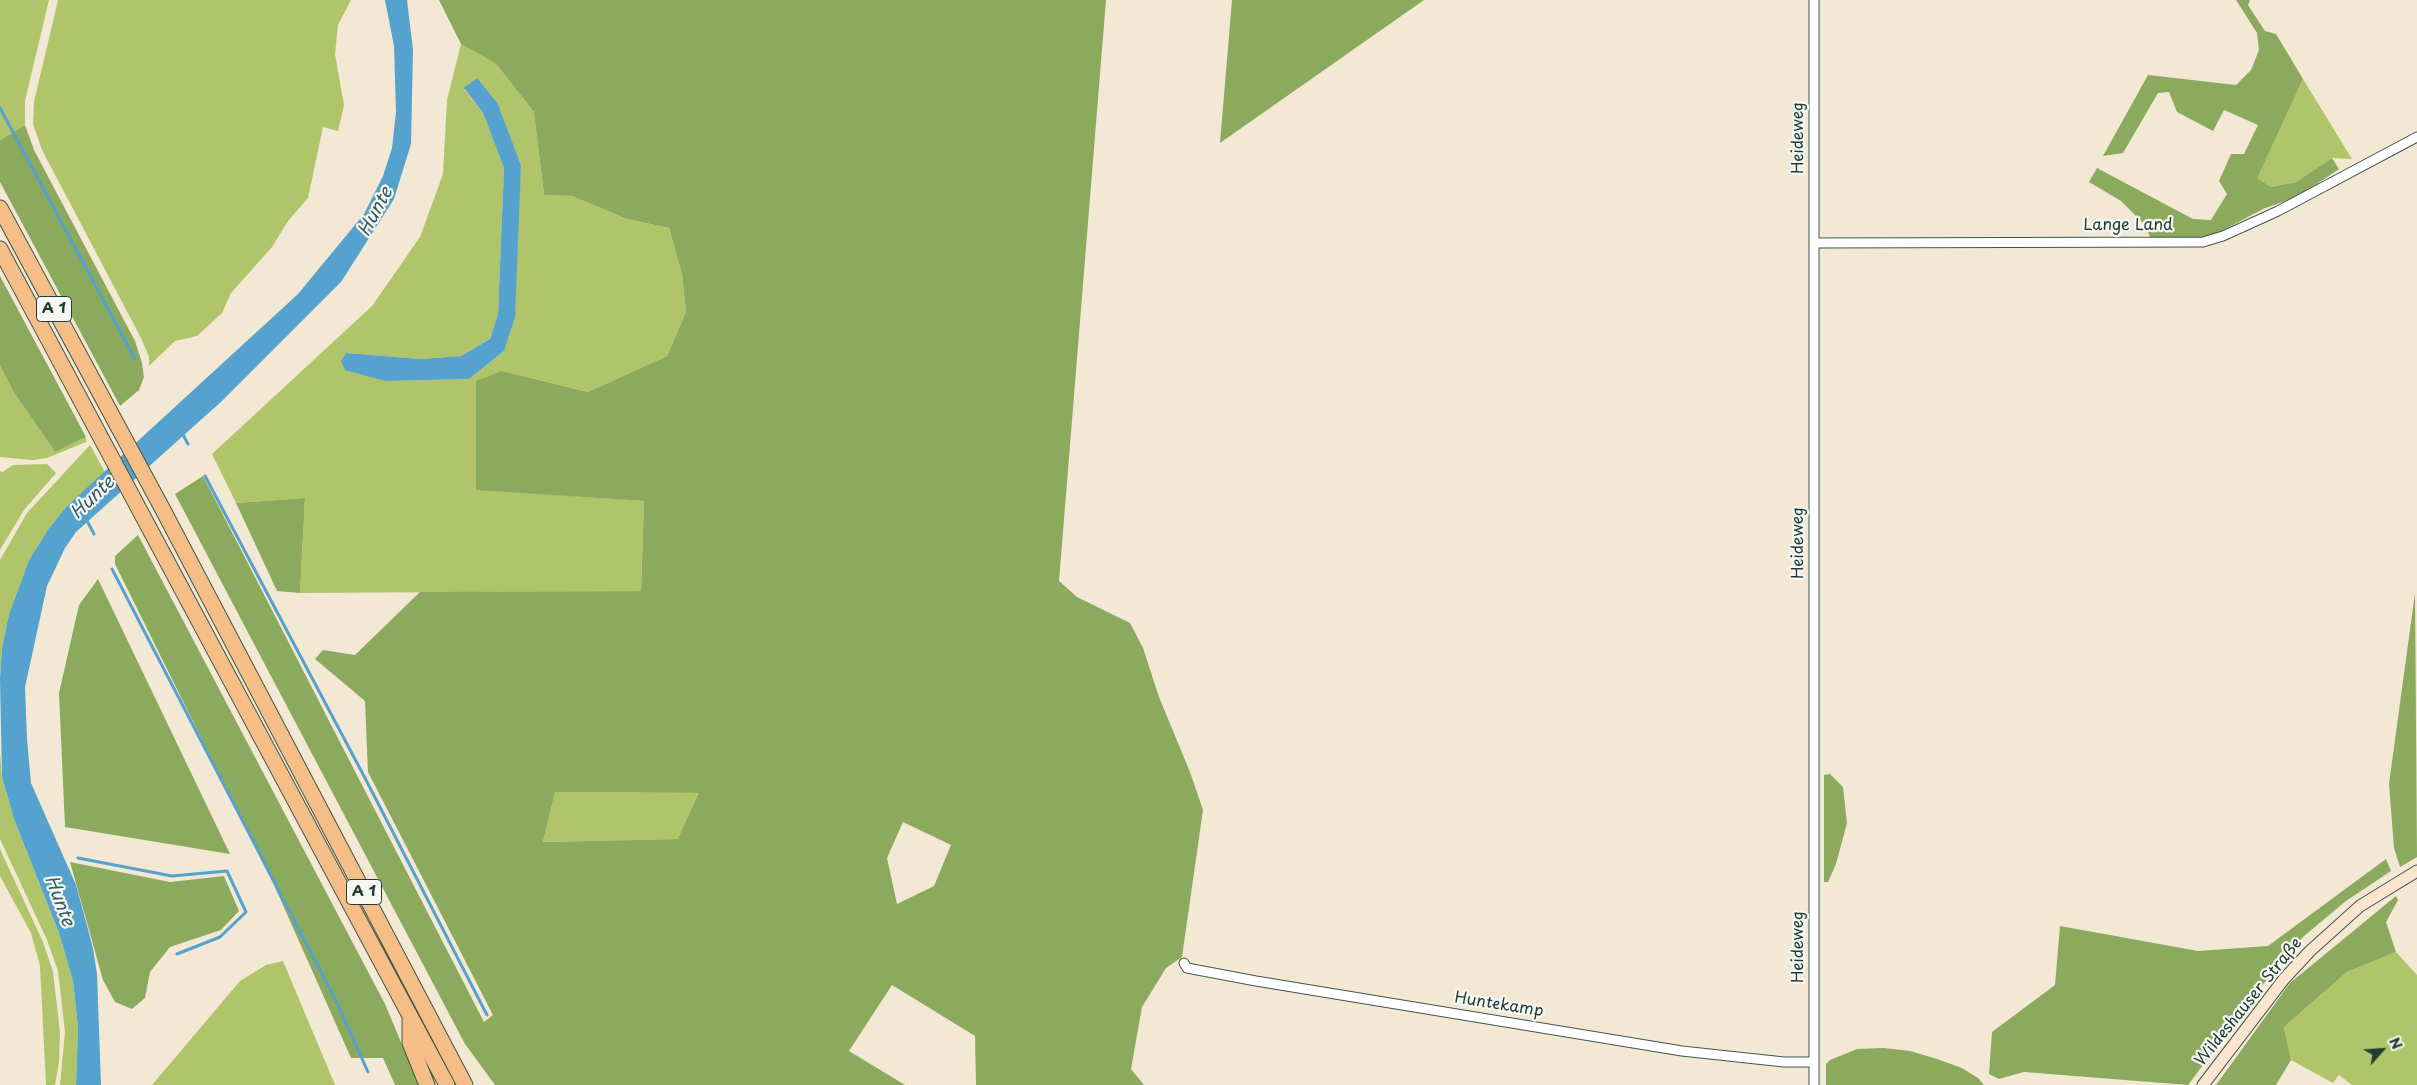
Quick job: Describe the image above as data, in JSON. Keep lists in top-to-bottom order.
{
  "streets": {
    "highway": ["A 1"],
    "main road": ["Wildeshauser Straße"],
    "street": ["Heideweg", "Lange Land", "Huntekamp"]
  },
  "crossings": [
    ["Heideweg", "Lange Land"],
    ["Heideweg", "Huntekamp"]
  ],
  "water": ["Hunte"],
  "north": "top right"
}
